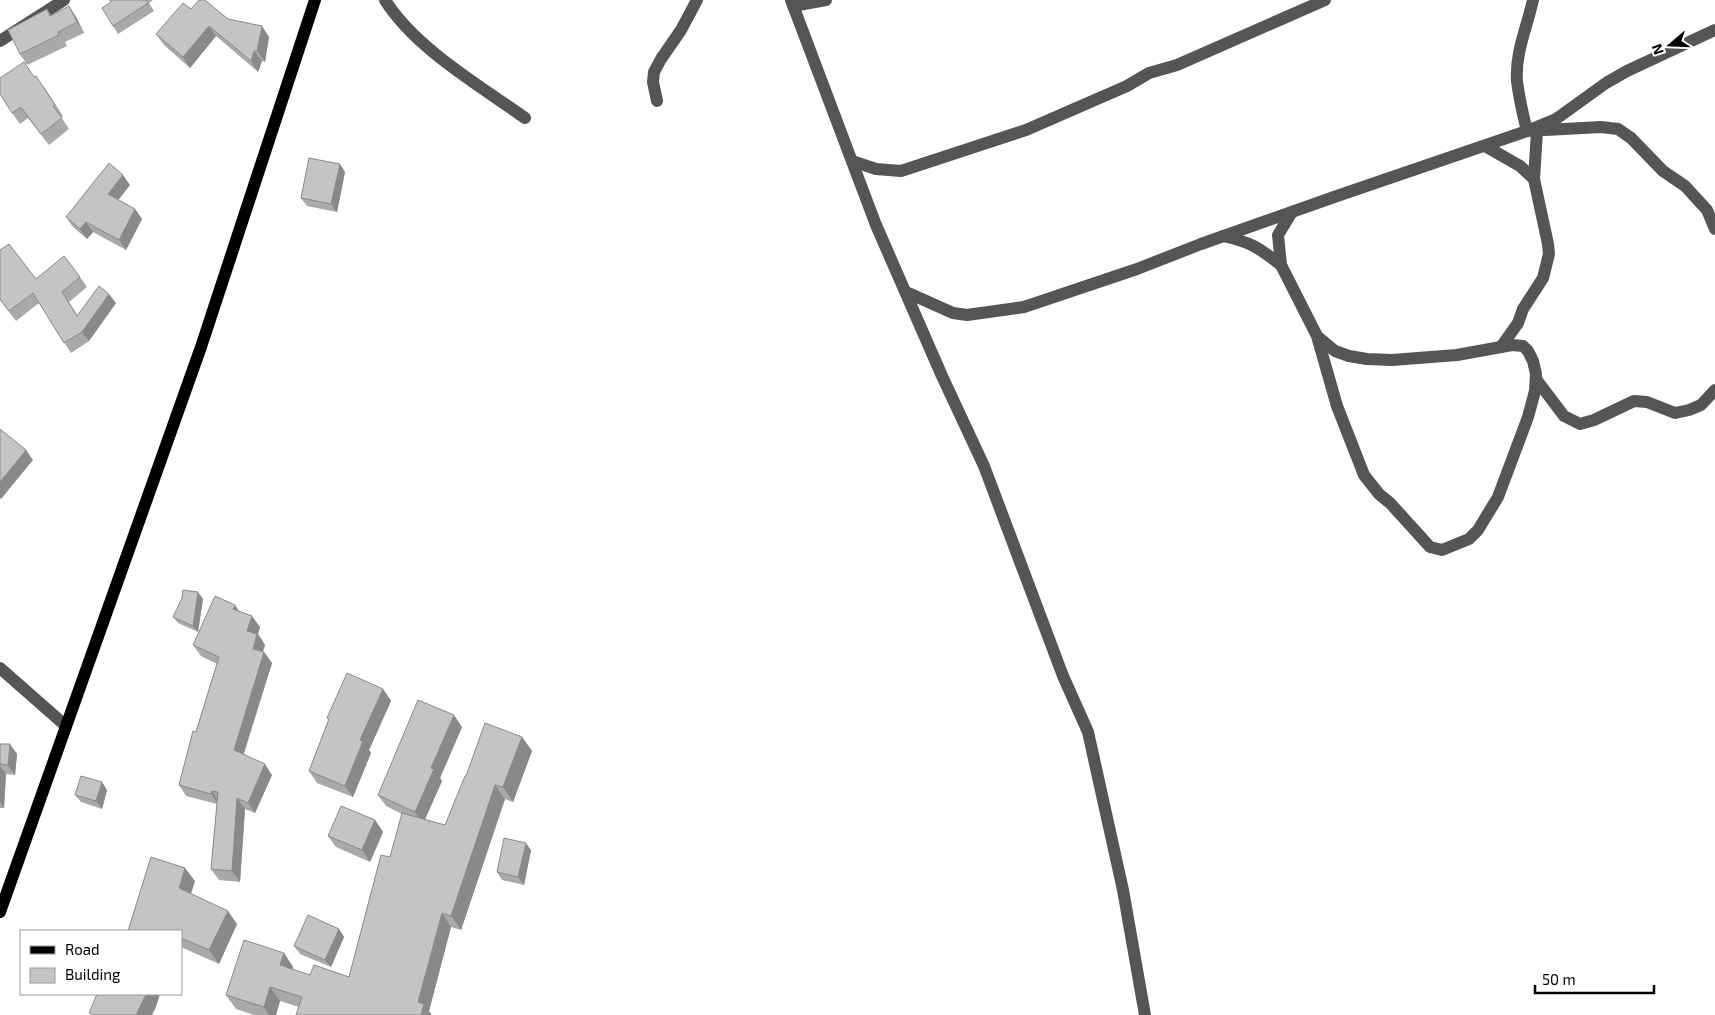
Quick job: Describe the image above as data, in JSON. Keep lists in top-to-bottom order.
{
  "legend": ["Road", "Building"],
  "scale_bar": "50 m",
  "north": "left"
}
